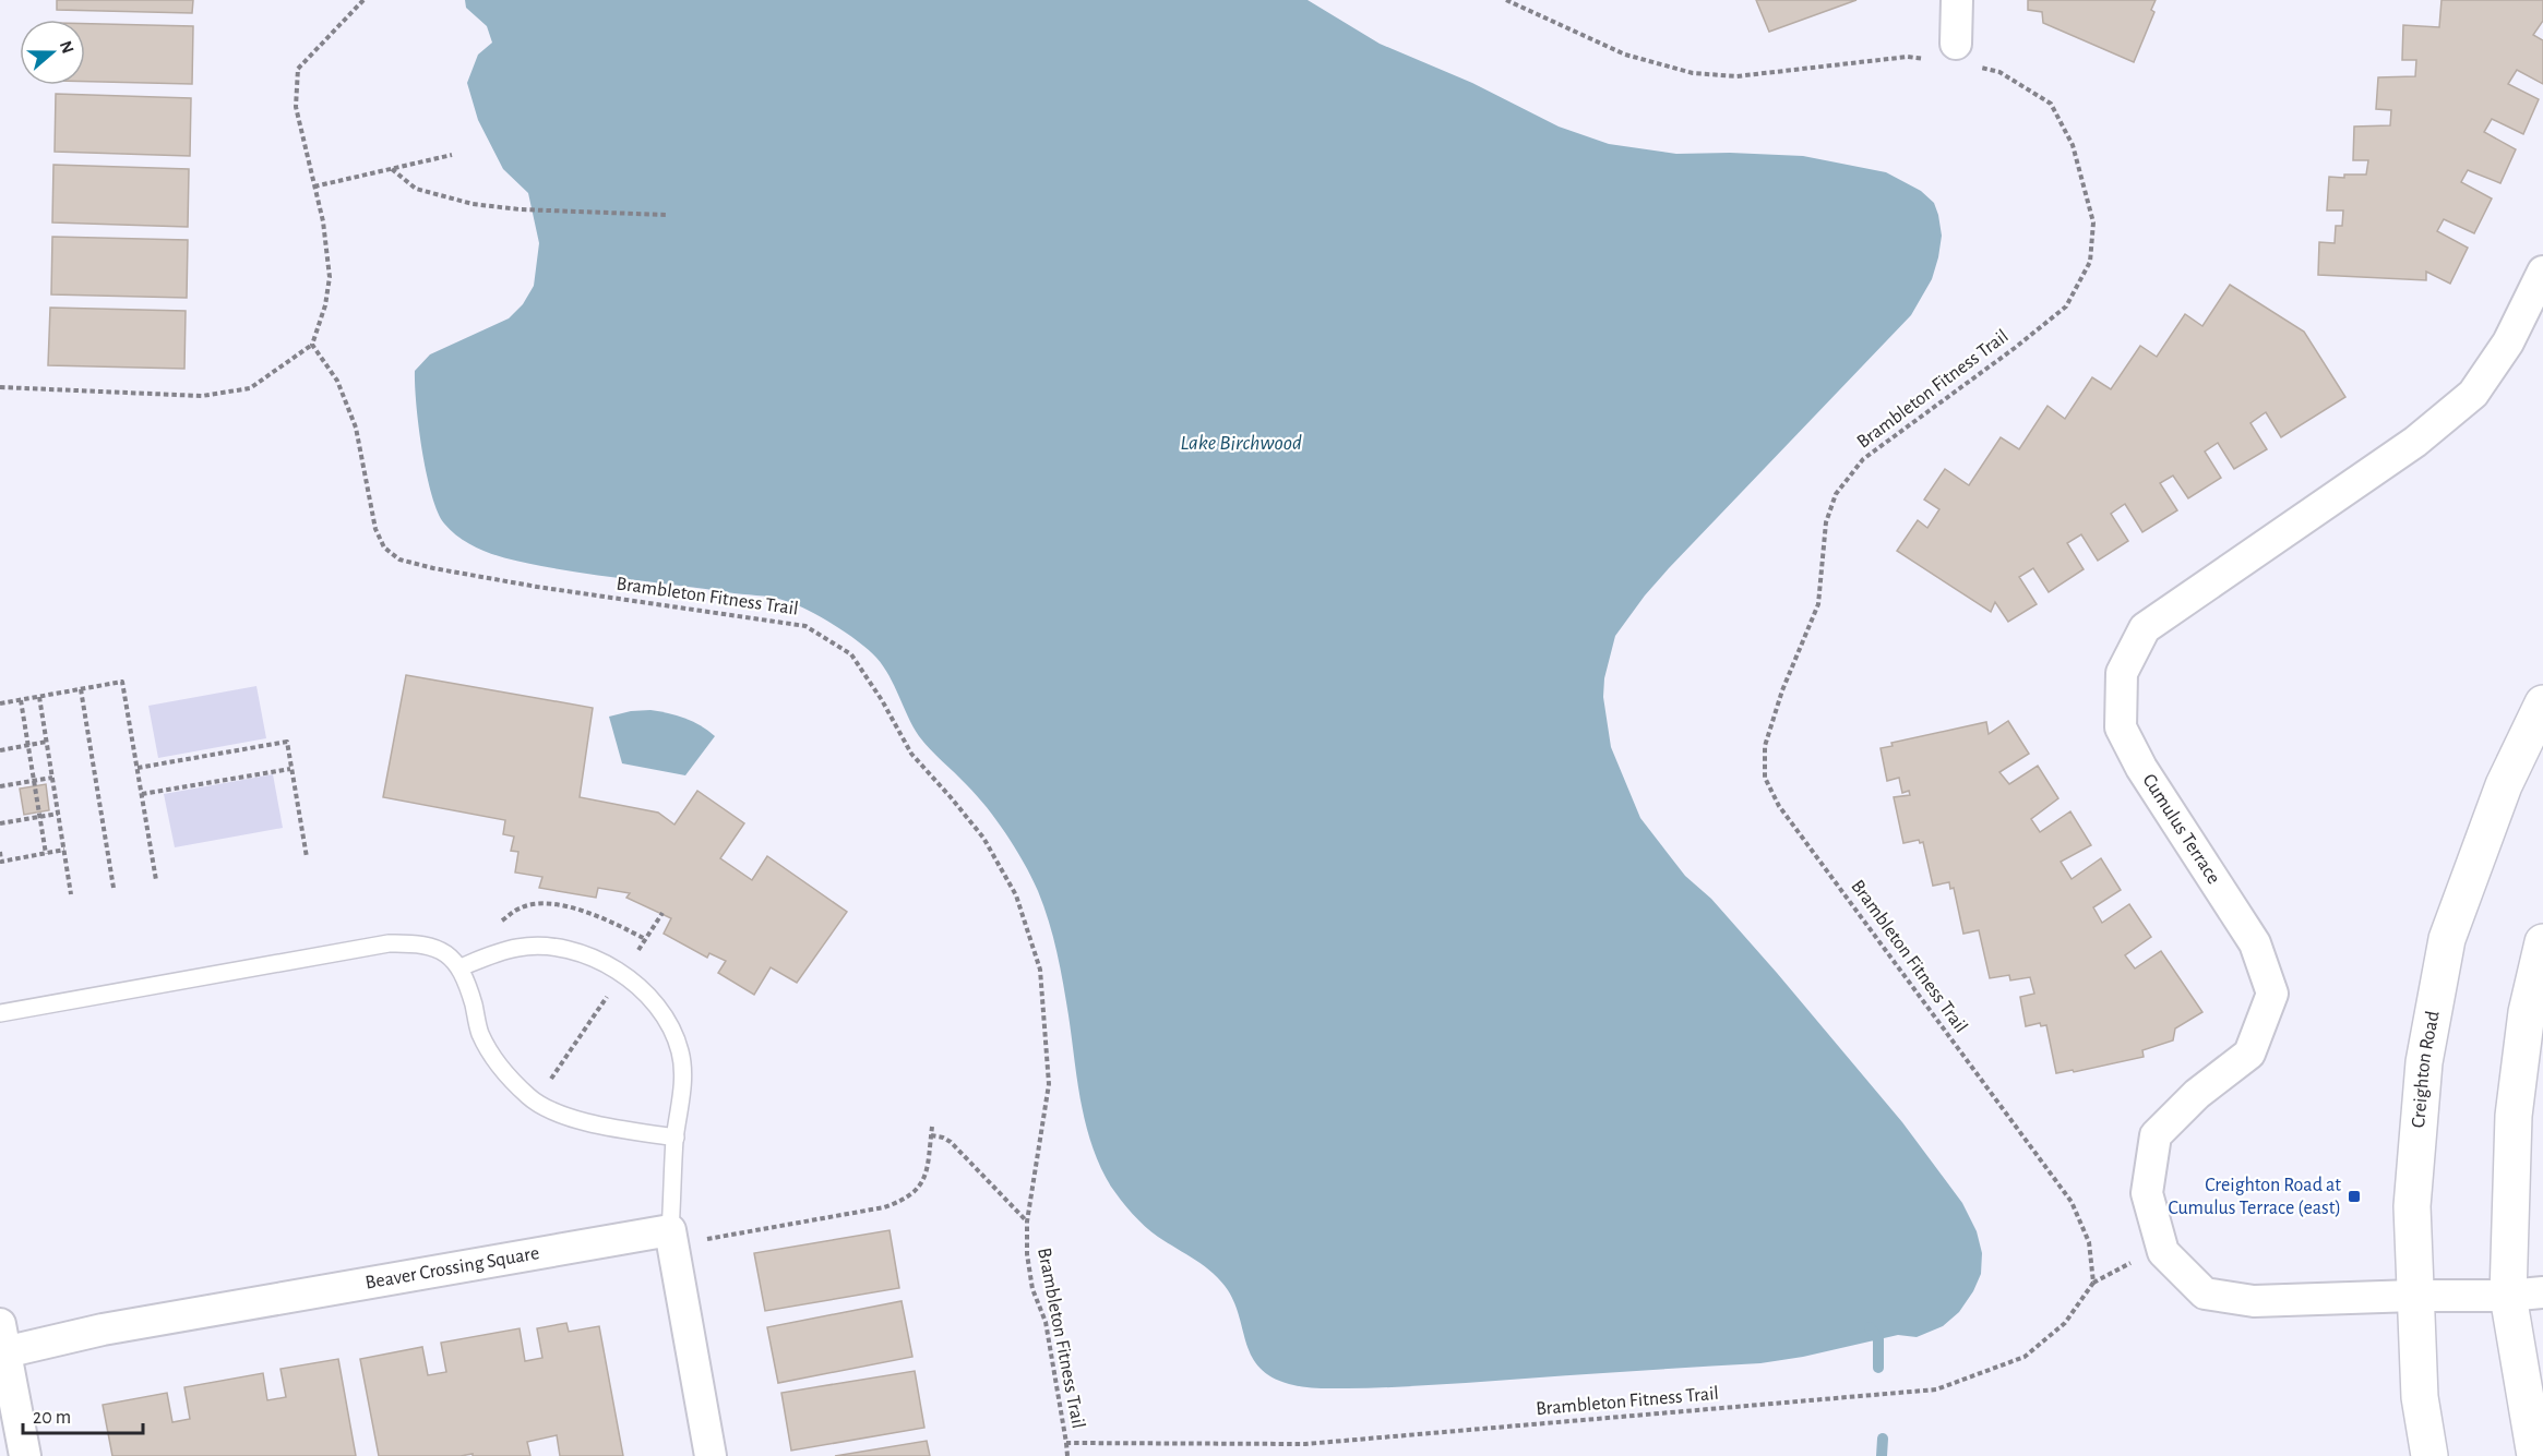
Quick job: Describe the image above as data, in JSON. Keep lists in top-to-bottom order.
{
  "streets": {
    "street": ["Cumulus Terrace", "Creighton Road", "Beaver Crossing Square"],
    "path": ["Brambleton Fitness Trail"]
  },
  "crossings": [
    ["Cumulus Terrace", "Creighton Road"]
  ],
  "water": ["Lake Birchwood"],
  "places": {
    "transit": ["Creighton Road at Cumulus Terrace (east)"]
  },
  "scale_bar": "20 m",
  "north": "right"
}
